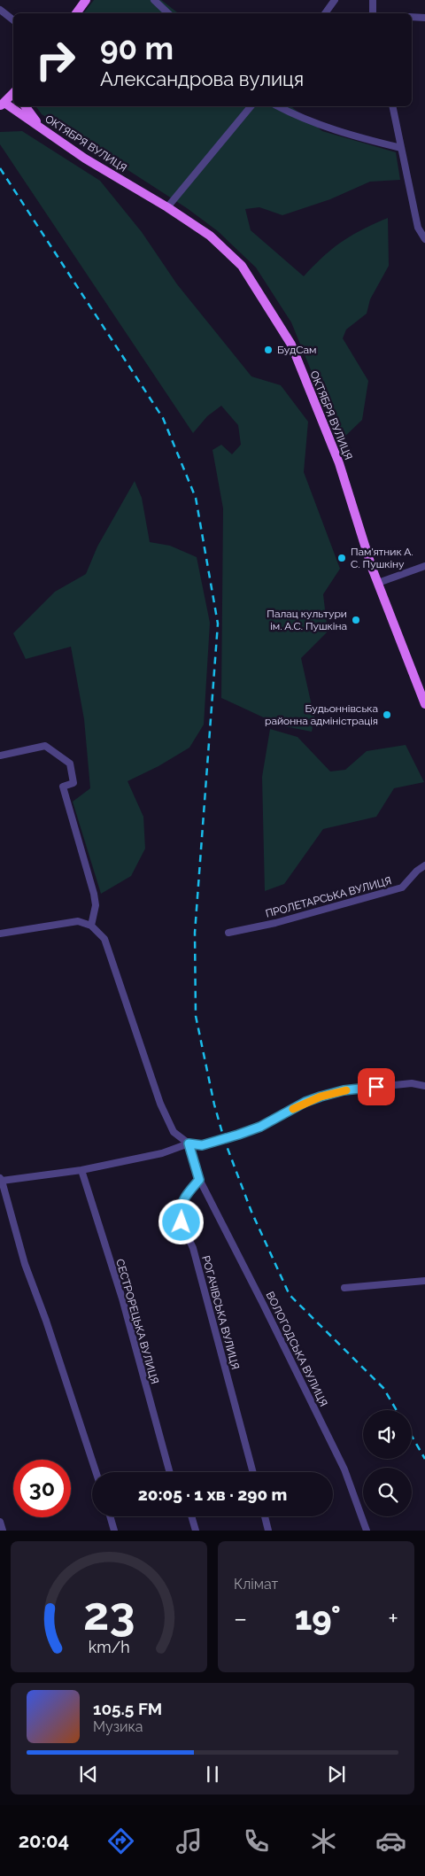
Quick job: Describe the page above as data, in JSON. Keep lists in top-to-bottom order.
{
  "streets": {
    "main road": ["ОКТЯБРЯ ВУЛИЦЯ"],
    "street": [
      "ПРОЛЕТАРСЬКА ВУЛИЦЯ",
      "РОГАЧІВСЬКА ВУЛИЦЯ",
      "СЕСТРОРЕЦЬКА ВУЛИЦЯ",
      "ВОЛОГОДСЬКА ВУЛИЦЯ"
    ]
  },
  "crossings": [
    ["РОГАЧІВСЬКА ВУЛИЦЯ", "ВОЛОГОДСЬКА ВУЛИЦЯ"]
  ],
  "places": [
    "БудСам",
    "Пам'ятник А. С. Пушкіну",
    "Палац культури ім. А.С. Пушкіна",
    "Будьоннiвська районна адміністрація"
  ],
  "page": {
    "turn": ["90 m", "Александрова вулиця"],
    "limit": "30",
    "trip": "20:05 · 1 хв · 290 m",
    "tile": "Клімат",
    "heat": ["−", "19°", "+"],
    "song": ["105.5 FM", "Музика"],
    "tabs": "20:04",
    "gauge": ["23", "km/h"]
  }
}
